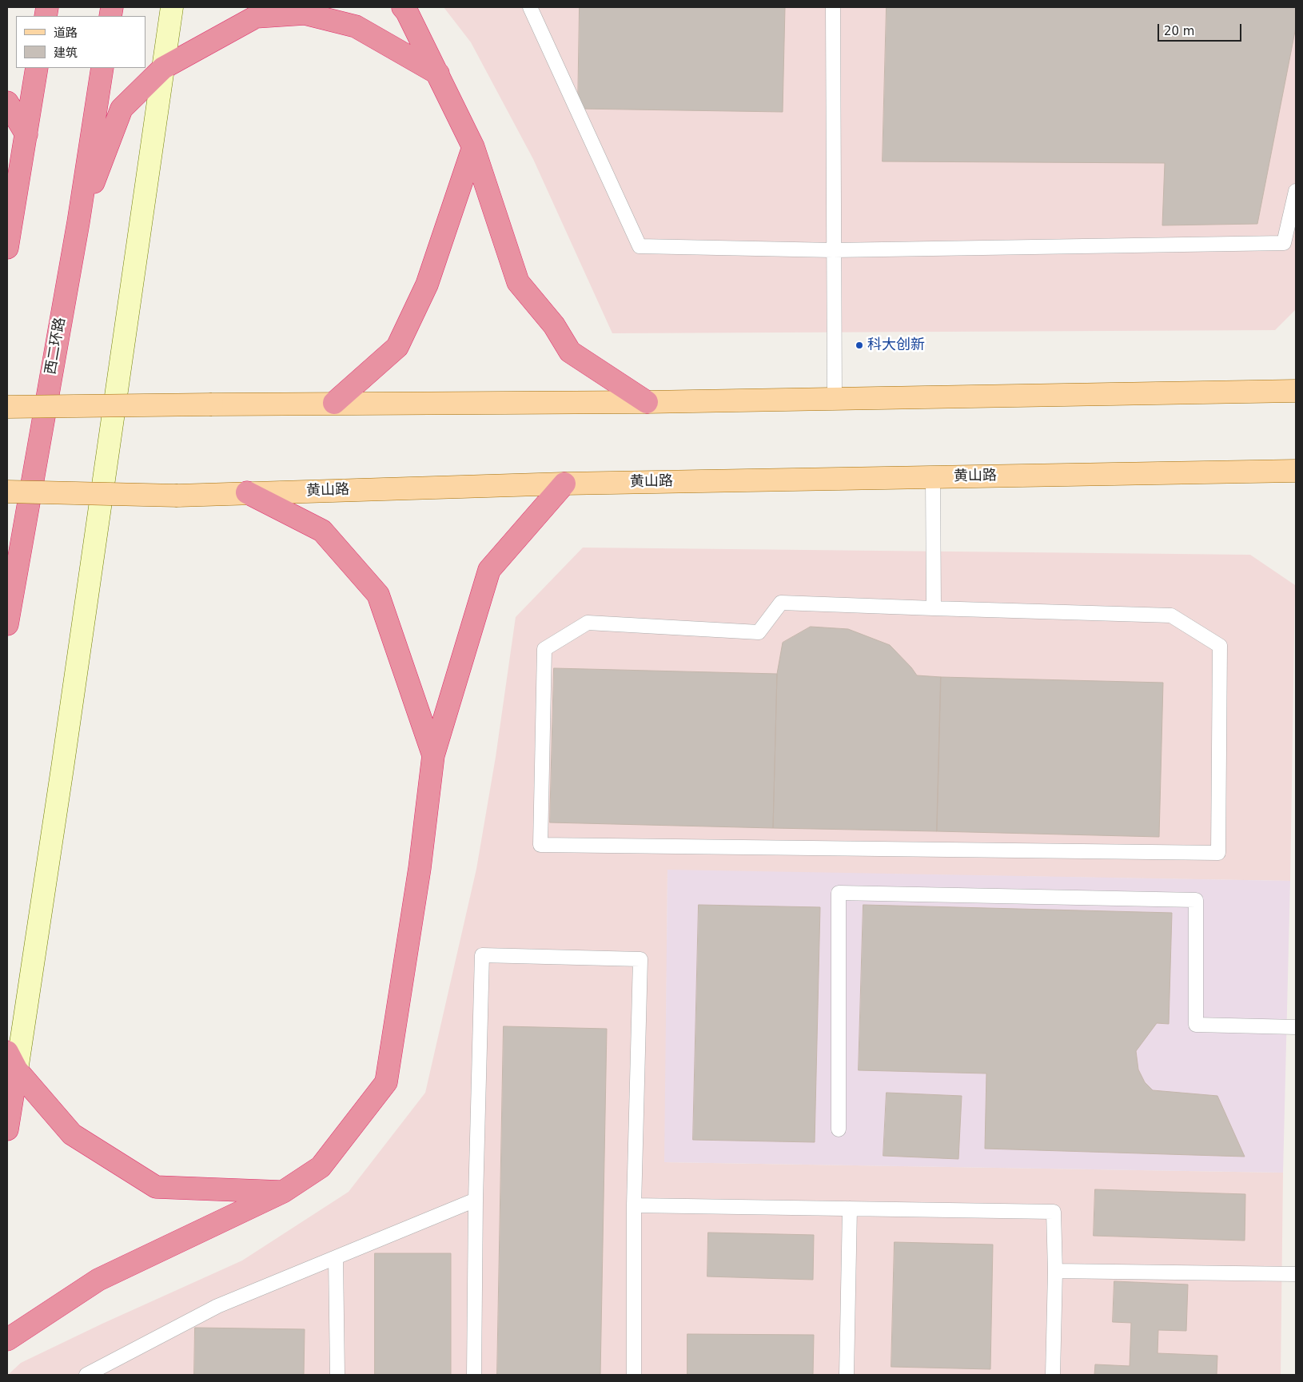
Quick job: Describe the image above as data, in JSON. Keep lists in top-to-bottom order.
{
  "streets": {
    "highway": ["西二环路"],
    "main road": ["黄山路"]
  },
  "places": ["科大创新"],
  "legend": ["道路", "建筑"],
  "scale_bar": "20 m"
}
